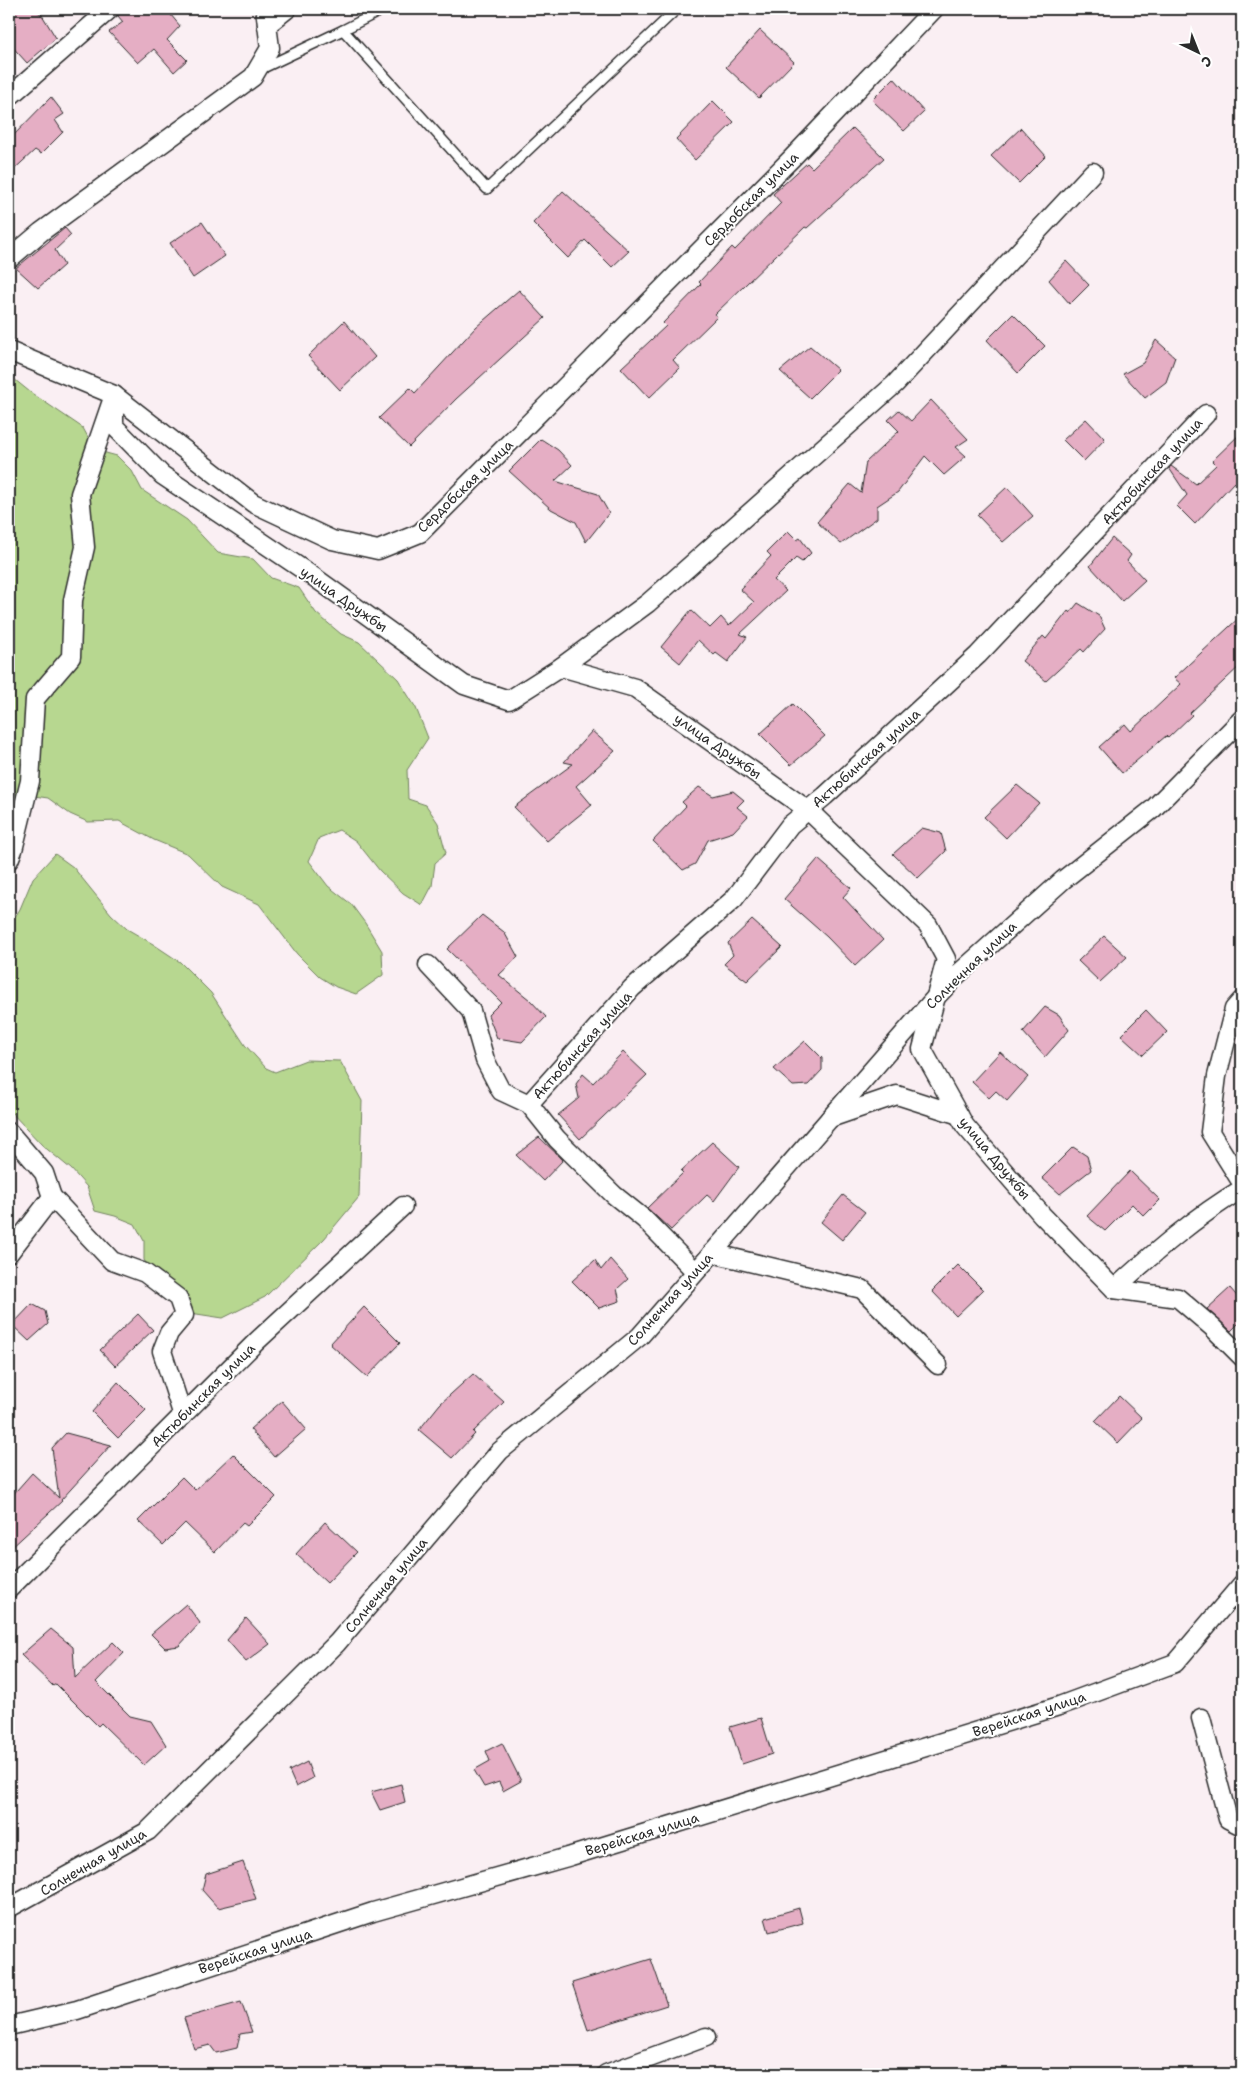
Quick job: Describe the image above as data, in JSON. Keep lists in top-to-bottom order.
{
  "streets": {
    "street": [
      "Сердобская улица",
      "Актюбинская улица",
      "улица Дружбы",
      "Солнечная улица",
      "Верейская улица"
    ]
  },
  "crossings": [
    ["Сердобская улица", "улица Дружбы"],
    ["Актюбинская улица", "улица Дружбы"],
    ["улица Дружбы", "Солнечная улица"]
  ],
  "north": "bottom right"
}
